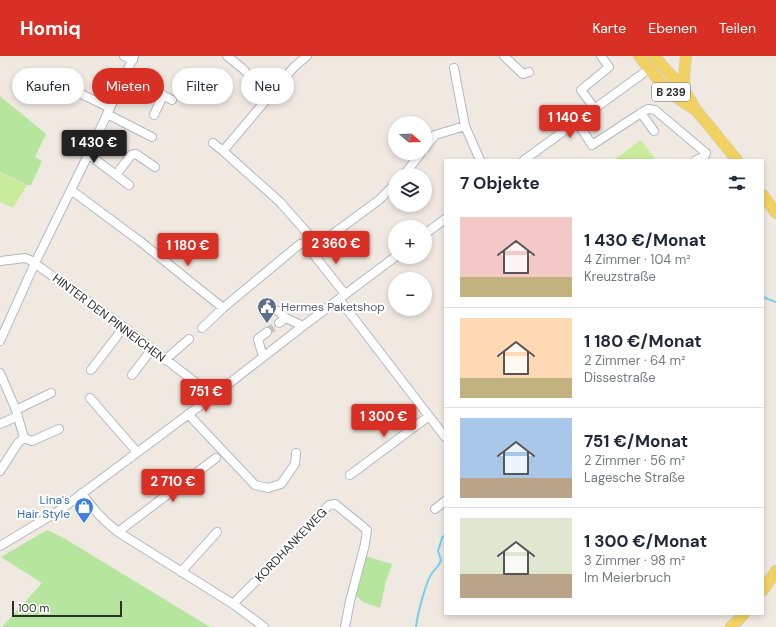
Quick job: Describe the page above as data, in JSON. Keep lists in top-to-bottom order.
{
  "streets": {
    "main road": ["B 239"],
    "street": ["HINTER DEN PINNEICHEN", "KORDHANKEWEG"]
  },
  "places": {
    "public building": ["Hermes Paketshop"],
    "shop": ["Lina's Hair Style"]
  },
  "scale_bar": "100 m",
  "north": "right",
  "page": {
    "header": "Homiq",
    "nav": ["Karte", "Ebenen", "Teilen"],
    "chip": [
      "Kaufen",
      "Mieten",
      "Filter",
      "Neu"
    ],
    "price": [
      "1 140 €",
      "1 430 €",
      "2 360 €",
      "1 180 €",
      "751 €",
      "1 300 €",
      "2 710 €"
    ],
    "map_buttons": ["+", "−"],
    "heading": "7 Objekte",
    "list": [
      {
        "name": "1 430 €/Monat",
        "note": "4 Zimmer · 104 m² · Kreuzstraße"
      },
      {
        "name": "1 180 €/Monat",
        "note": "2 Zimmer · 64 m² · Dissestraße"
      },
      {
        "name": "751 €/Monat",
        "note": "2 Zimmer · 56 m² · Lagesche Straße"
      },
      {
        "name": "1 300 €/Monat",
        "note": "3 Zimmer · 98 m² · Im Meierbruch"
      }
    ],
    "scale": "100 m"
  }
}
